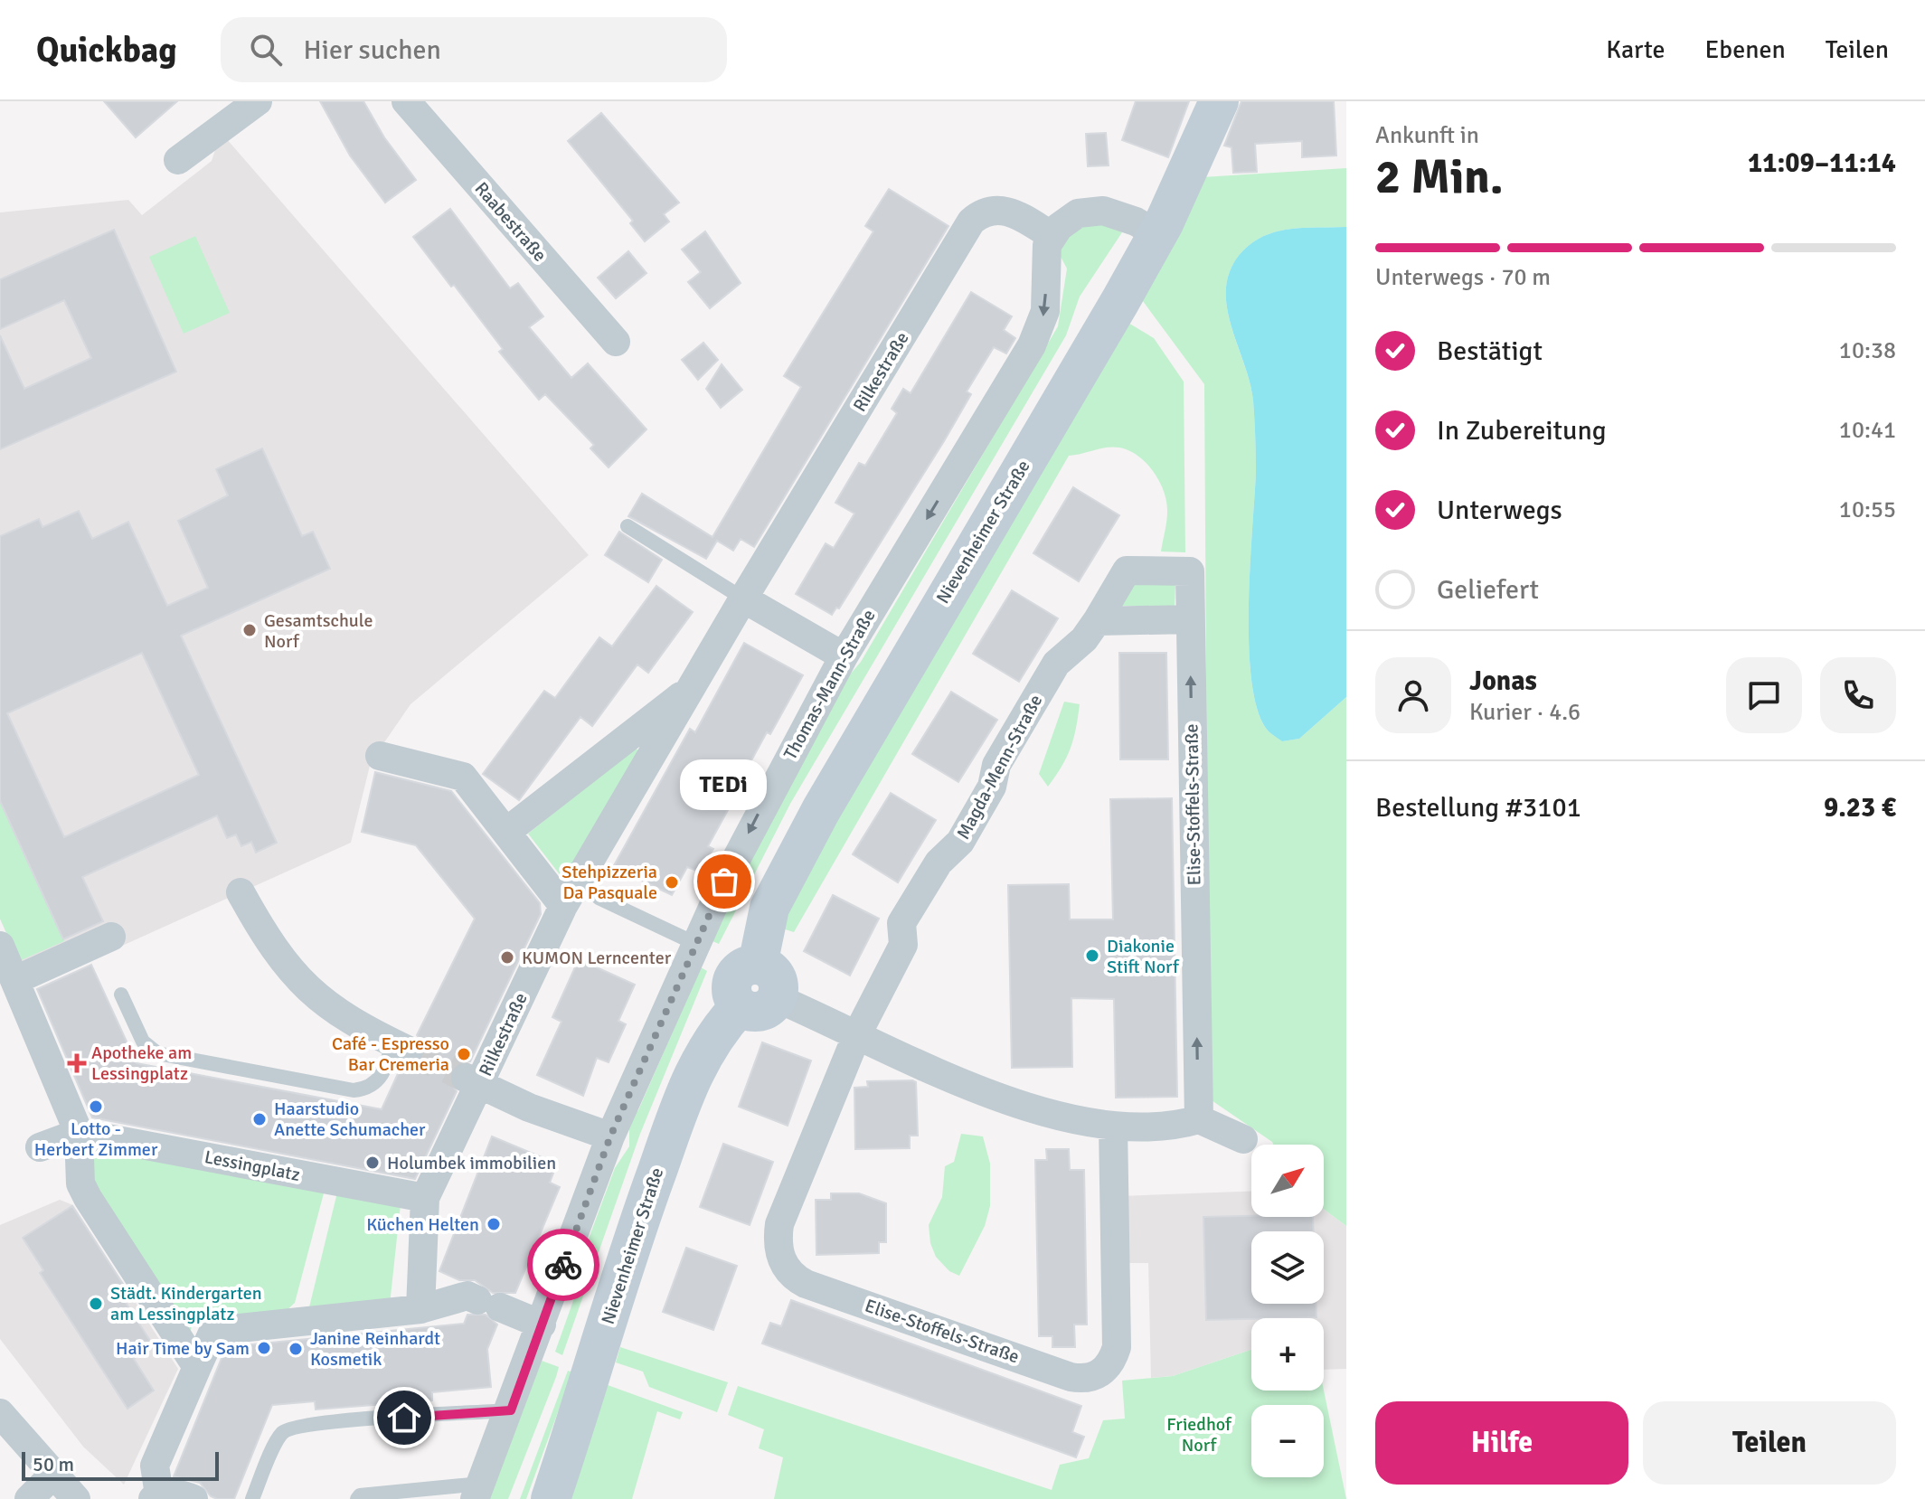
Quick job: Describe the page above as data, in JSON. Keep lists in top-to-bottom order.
{
  "streets": {
    "main road": ["Nievenheimer Straße"],
    "street": [
      "Raabestraße",
      "Rilkestraße",
      "Thomas-Mann-Straße",
      "Magda-Menn-Straße",
      "Elise-Stoffels-Straße",
      "Lessingplatz"
    ]
  },
  "crossings": [
    ["Rilkestraße", "Thomas-Mann-Straße"],
    ["Magda-Menn-Straße", "Elise-Stoffels-Straße"]
  ],
  "one_way": ["Thomas-Mann-Straße", "Elise-Stoffels-Straße"],
  "parks": ["Friedhof Norf"],
  "places": {
    "other": [
      "Gesamtschule Norf",
      "TEDi",
      "Stehpizzeria Da Pasquale",
      "Diakonie Stift Norf",
      "KUMON Lerncenter",
      "Café - Espresso Bar Cremeria",
      "Lotto - Herbert Zimmer",
      "Haarstudio Anette Schumacher",
      "Holumbek immobilien",
      "Küchen Helten",
      "Städt. Kindergarten am Lessingplatz",
      "Hair Time by Sam",
      "Janine Reinhardt Kosmetik"
    ],
    "health": ["Apotheke am Lessingplatz"]
  },
  "scale_bar": "50 m",
  "north": "top right",
  "page": {
    "header": "Quickbag",
    "search": "Hier suchen",
    "nav": ["Karte", "Ebenen", "Teilen"],
    "heading": ["2 Min.", "Ankunft in", "11:09–11:14"],
    "panel": [
      "Jonas",
      "Kurier · 4.6",
      "Bestellung #3101",
      "9.23 €"
    ],
    "bar": "Unterwegs · 70 m",
    "list": [
      ["Bestätigt", "10:38"],
      ["In Zubereitung", "10:41"],
      ["Unterwegs", "10:55"],
      "Geliefert"
    ],
    "bubble": "TEDi",
    "map_buttons": ["+", "−"],
    "buttons": ["Hilfe", "Teilen"],
    "scale": "50 m"
  }
}
